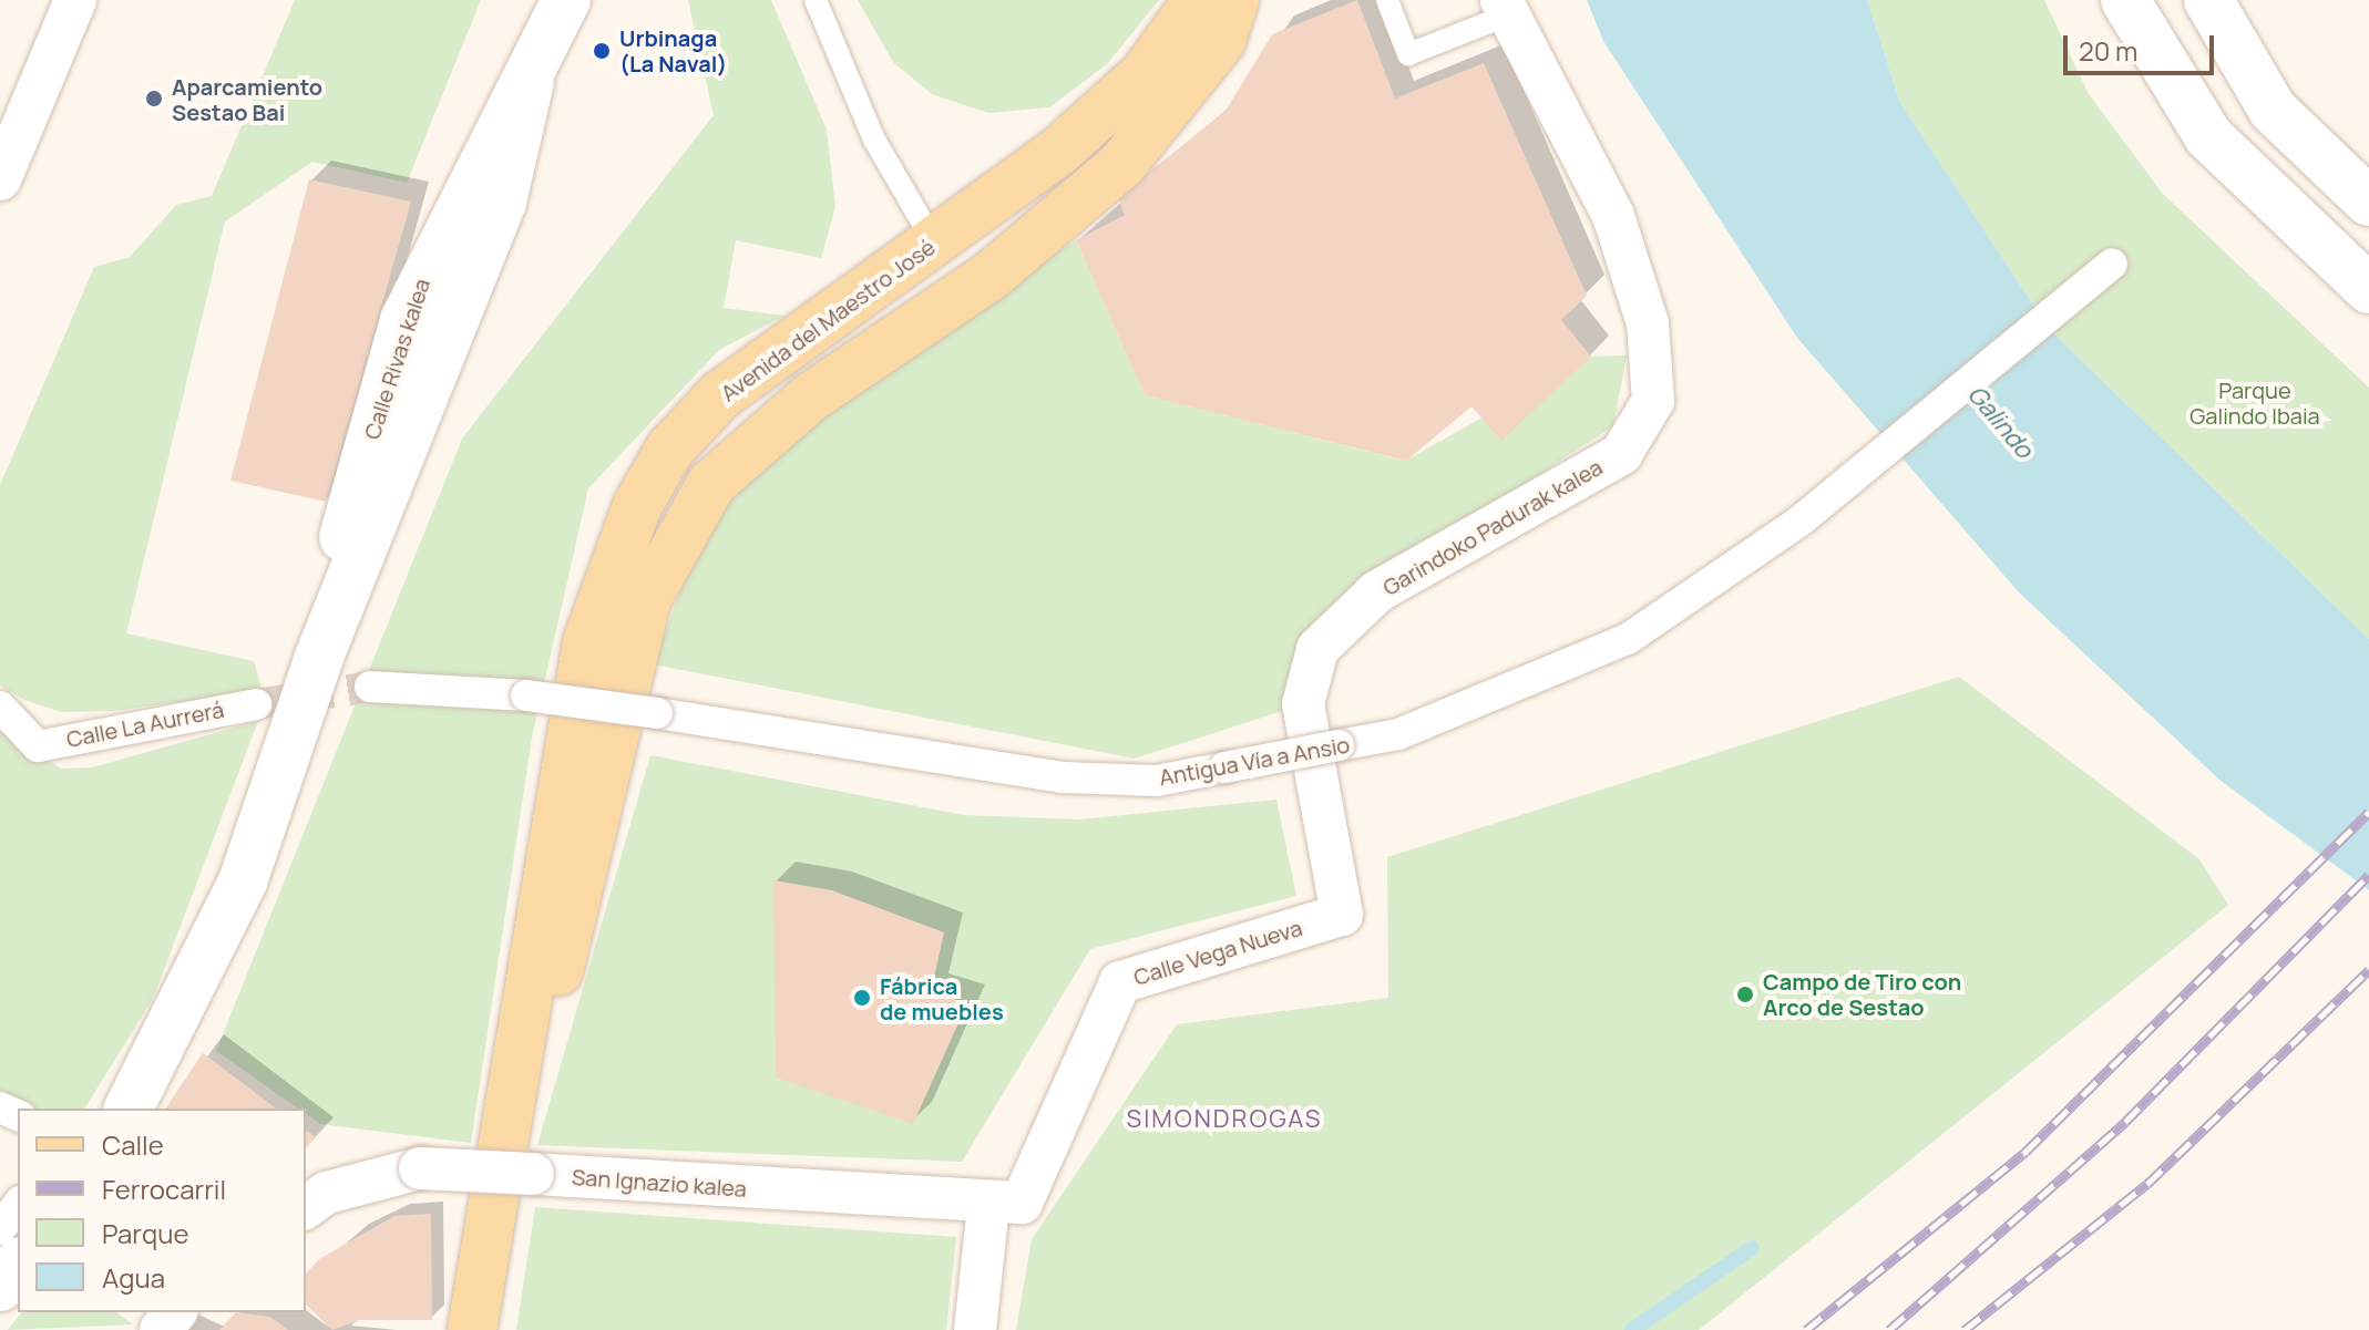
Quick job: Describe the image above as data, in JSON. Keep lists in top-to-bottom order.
{
  "streets": {
    "main road": ["Avenida del Maestro José"],
    "street": [
      "Calle Rivas kalea",
      "Garindoko Padurak kalea",
      "Calle La Aurrerá",
      "Antigua Vía a Ansio",
      "Calle Vega Nueva",
      "San Ignazio kalea"
    ]
  },
  "crossings": [
    ["Garindoko Padurak kalea", "Calle Vega Nueva"],
    ["Calle Vega Nueva", "San Ignazio kalea"]
  ],
  "districts": ["SIMONDROGAS"],
  "water": ["Galindo"],
  "parks": ["Parque Galindo Ibaia"],
  "places": [
    "Urbinaga (La Naval)",
    "Aparcamiento Sestao Bai",
    "Campo de Tiro con Arco de Sestao",
    "Fábrica de muebles"
  ],
  "legend": [
    "Calle",
    "Ferrocarril",
    "Parque",
    "Agua"
  ],
  "scale_bar": "20 m"
}
